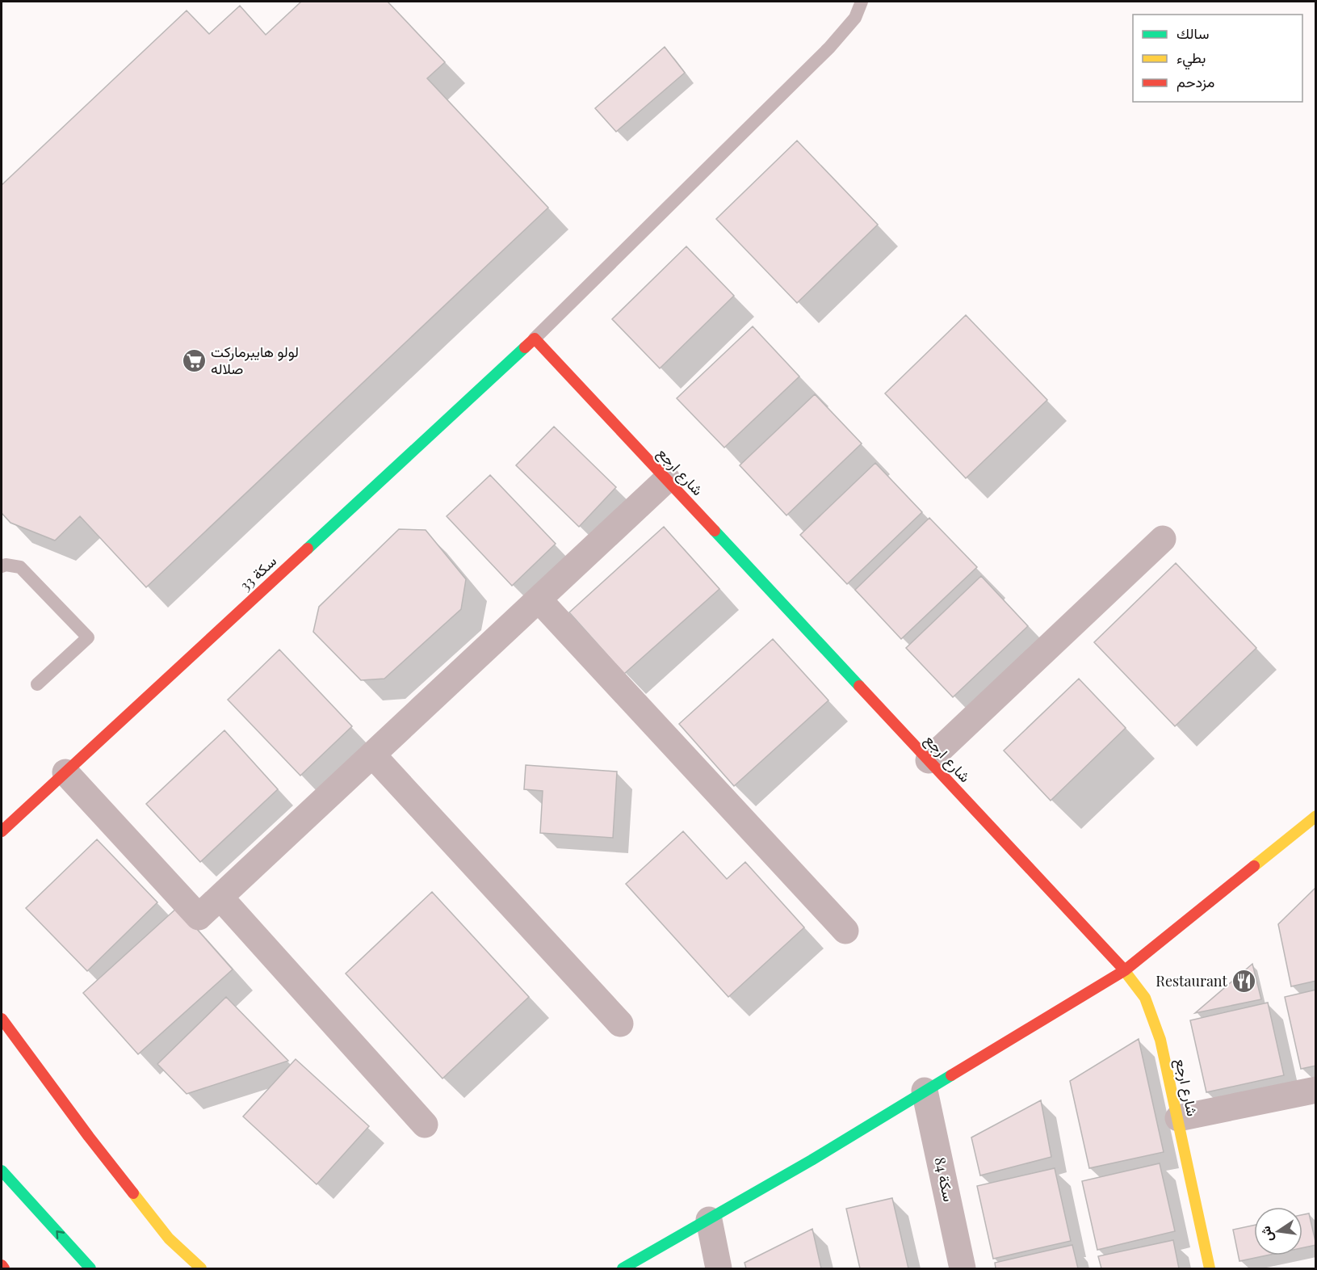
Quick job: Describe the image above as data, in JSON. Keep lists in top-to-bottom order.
{
  "streets": {
    "main road": ["شارع ارجع", "سكة 33"],
    "street": ["سكة 84"]
  },
  "crossings": [
    ["شارع ارجع", "سكة 33"]
  ],
  "places": {
    "supermarket": ["لولو هايبرماركت صلاله"],
    "restaurant": ["Restaurant"]
  },
  "legend": ["سالك", "بطيء", "مزدحم"],
  "north": "left"
}
